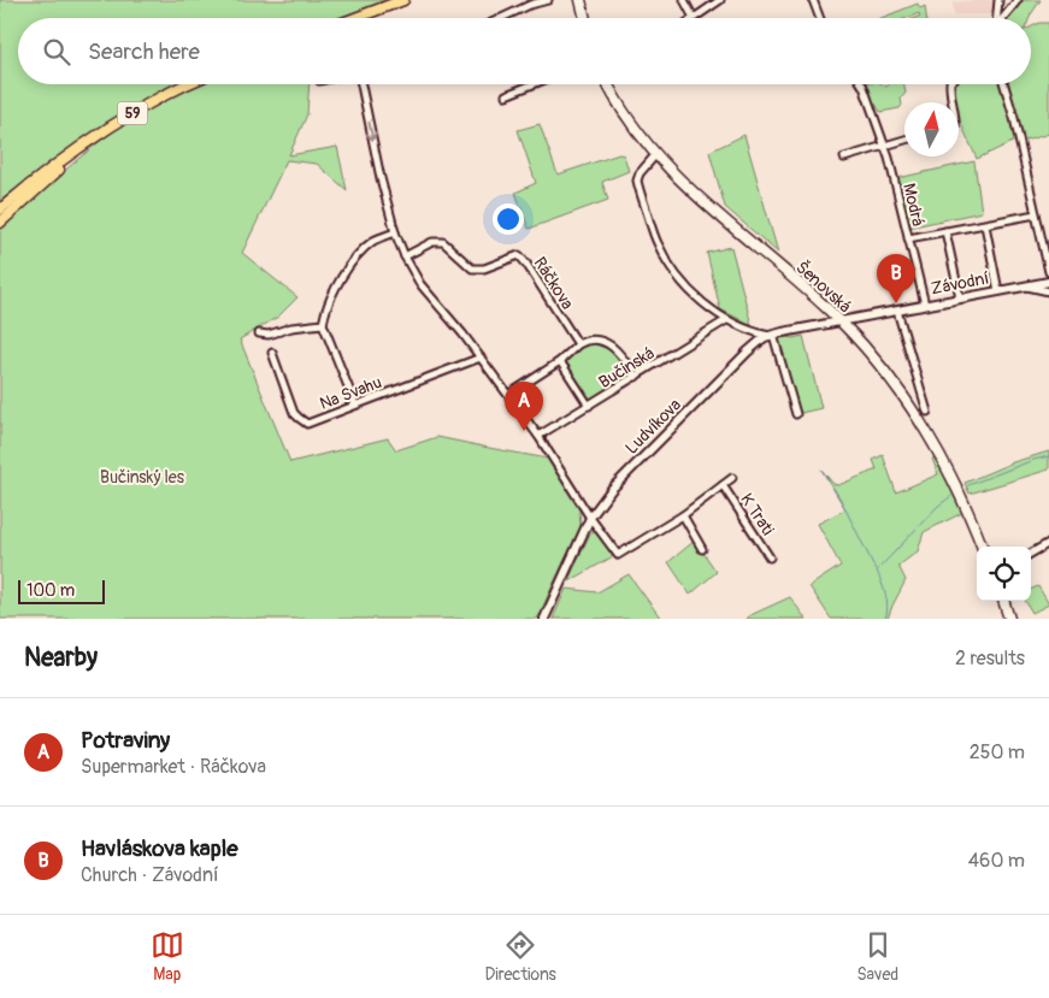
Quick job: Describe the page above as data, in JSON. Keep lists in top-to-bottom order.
{
  "streets": {
    "main road": ["59", "Šenovská"],
    "street": [
      "Modrá",
      "Ráčkova",
      "Závodní",
      "Bučinská",
      "Na Svahu",
      "Ludvíkova",
      "K Trati"
    ]
  },
  "crossings": [
    ["Modrá", "Závodní"],
    ["Závodní", "Šenovská"],
    ["Závodní", "Ludvíkova"],
    ["Šenovská", "Ludvíkova"],
    ["Ludvíkova", "K Trati"]
  ],
  "parks": ["Bučinský les"],
  "scale_bar": "100 m",
  "north": "top",
  "page": {
    "search": "Search here",
    "pins": ["B", "A"],
    "scale": "100 m",
    "heading": ["Nearby", "2 results"],
    "list": [
      {
        "mark": "A",
        "name": "Potraviny",
        "note": "Supermarket · Ráčkova",
        "value": "250 m"
      },
      {
        "mark": "B",
        "name": "Havláskova kaple",
        "note": "Church · Závodní",
        "value": "460 m"
      }
    ],
    "nav": ["Map", "Directions", "Saved"]
  }
}
